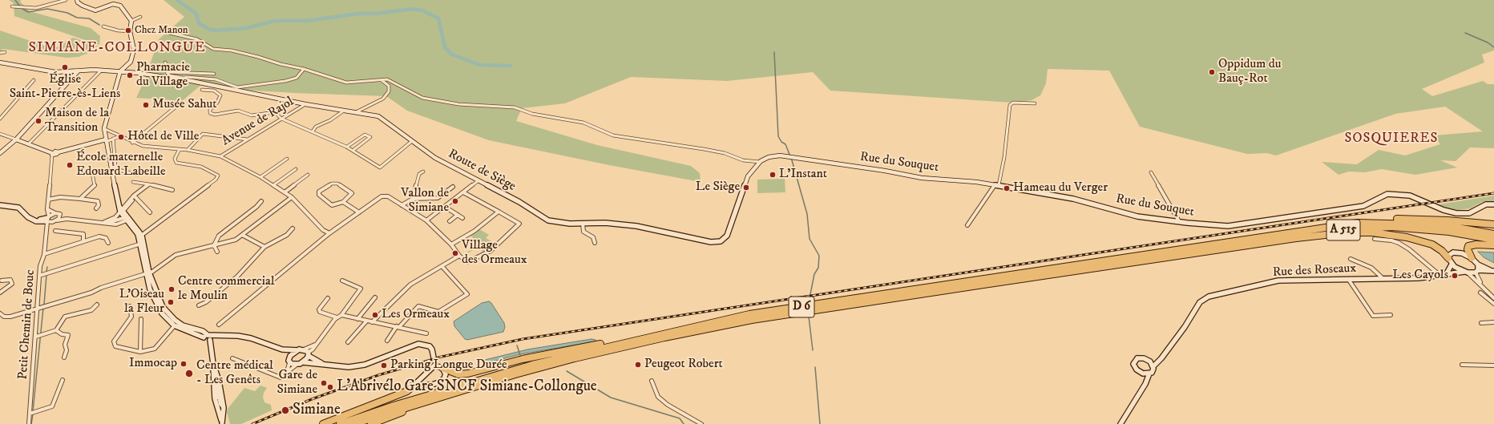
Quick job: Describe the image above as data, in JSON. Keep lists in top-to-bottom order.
{
  "streets": {
    "highway": ["A 515", "D 6"],
    "main road": ["Rue du Souquet", "Route de Siège", "Rue des Roseaux"],
    "street": ["Avenue de Rajol", "Petit Chemin de Bouc"]
  },
  "crossings": [
    ["Avenue de Rajol", "Route de Siège"],
    ["Rue du Souquet", "Route de Siège"],
    ["A 515", "D 6"]
  ],
  "districts": ["SIMIANE-COLLONGUE", "SOSQUIERES"],
  "places": [
    "Chez Manon",
    "Église Saint-Pierre-ès-Liens",
    "Oppidum du Bauç-Rot",
    "Pharmacie du Village",
    "Musée Sahut",
    "Maison de la Transition",
    "Hôtel de Ville",
    "École maternelle Edouard Labeille",
    "L'Instant",
    "Le Siège",
    "Hameau du Verger",
    "Vallon de Simiane",
    "Village des Ormeaux",
    "Les Cayols",
    "Centre commercial le Moulin",
    "L'Oiseau la Fleur",
    "Les Ormeaux",
    "Immocap",
    "Peugeot Robert",
    "Parking Longue Durée",
    "Centre médical - Les Genêts",
    "Gare de Simiane",
    "L'Abrivélo Gare SNCF Simiane-Collongue",
    "Simiane"
  ]
}
